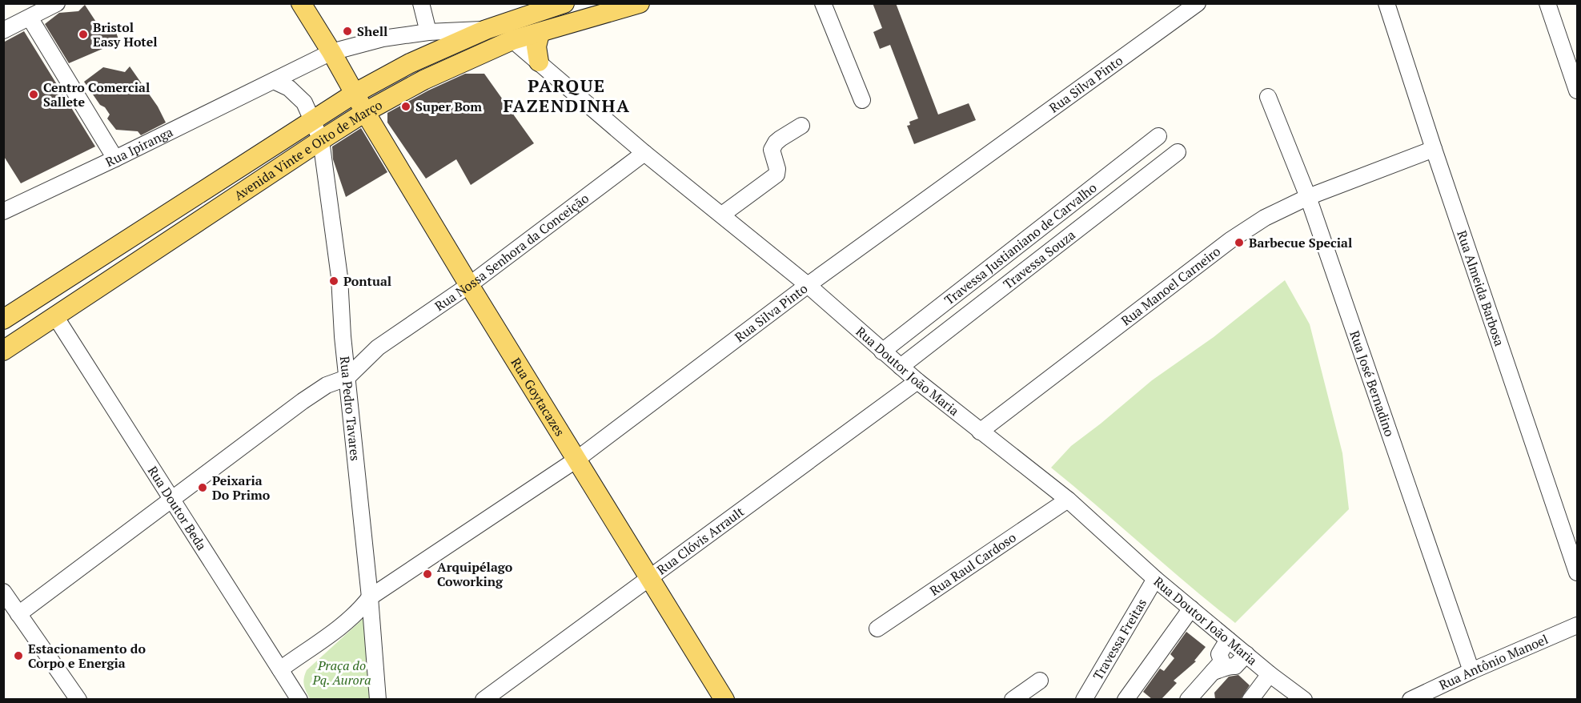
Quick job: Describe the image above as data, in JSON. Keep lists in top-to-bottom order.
{
  "streets": {
    "main road": ["Avenida Vinte e Oito de Março", "Rua Goytacazes"],
    "street": [
      "Rua Silva Pinto",
      "Rua Ipiranga",
      "Travessa Justianiano de Carvalho",
      "Rua Nossa Senhora da Conceição",
      "Travessa Souza",
      "Rua Manoel Carneiro",
      "Rua Almeida Barbosa",
      "Rua Doutor João Maria",
      "Rua José Bernadino",
      "Rua Pedro Tavares",
      "Rua Doutor Beda",
      "Rua Clóvis Arrault",
      "Rua Raul Cardoso",
      "Travessa Freitas",
      "Rua Antônio Manoel"
    ]
  },
  "crossings": [
    ["Rua Silva Pinto", "Rua Doutor João Maria"],
    ["Rua Silva Pinto", "Rua Goytacazes"],
    ["Rua Silva Pinto", "Rua Pedro Tavares"],
    ["Rua Silva Pinto", "Rua Doutor Beda"],
    ["Rua Ipiranga", "Avenida Vinte e Oito de Março"],
    ["Rua Ipiranga", "Rua Goytacazes"],
    ["Avenida Vinte e Oito de Março", "Rua Doutor João Maria"],
    ["Avenida Vinte e Oito de Março", "Rua Goytacazes"],
    ["Avenida Vinte e Oito de Março", "Rua Pedro Tavares"],
    ["Avenida Vinte e Oito de Março", "Rua Doutor Beda"],
    ["Travessa Justianiano de Carvalho", "Rua Doutor João Maria"],
    ["Rua Nossa Senhora da Conceição", "Rua Doutor João Maria"],
    ["Rua Nossa Senhora da Conceição", "Rua Goytacazes"],
    ["Rua Nossa Senhora da Conceição", "Rua Pedro Tavares"],
    ["Rua Nossa Senhora da Conceição", "Rua Doutor Beda"],
    ["Travessa Souza", "Rua Doutor João Maria"],
    ["Rua Manoel Carneiro", "Rua Almeida Barbosa"],
    ["Rua Manoel Carneiro", "Rua Doutor João Maria"],
    ["Rua Manoel Carneiro", "Rua José Bernadino"],
    ["Rua Doutor João Maria", "Rua Clóvis Arrault"],
    ["Rua Doutor João Maria", "Rua Raul Cardoso"],
    ["Rua Doutor João Maria", "Travessa Freitas"],
    ["Rua José Bernadino", "Rua Antônio Manoel"],
    ["Rua Goytacazes", "Rua Clóvis Arrault"]
  ],
  "districts": ["PARQUE FAZENDINHA"],
  "parks": ["Praça do Pq. Aurora"],
  "places": [
    "Shell",
    "Bristol Easy Hotel",
    "Centro Comercial Sallete",
    "Super Bom",
    "Barbecue Special",
    "Pontual",
    "Peixaria Do Primo",
    "Arquipélago Coworking",
    "Estacionamento do Corpo e Energia"
  ]
}
